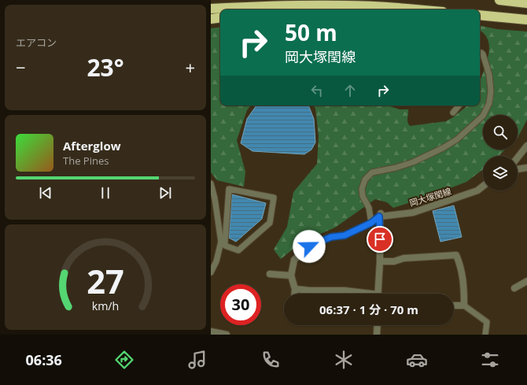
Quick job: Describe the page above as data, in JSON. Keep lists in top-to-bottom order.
{
  "streets": {
    "street": ["岡大塚閏線"]
  },
  "page": {
    "tile": "エアコン",
    "turn": ["50 m", "岡大塚閏線"],
    "heat": ["−", "23°", "+"],
    "song": ["Afterglow", "The Pines"],
    "limit": "30",
    "trip": "06:37 · 1 分 · 70 m",
    "tabs": "06:36",
    "gauge": ["27", "km/h"]
  }
}
